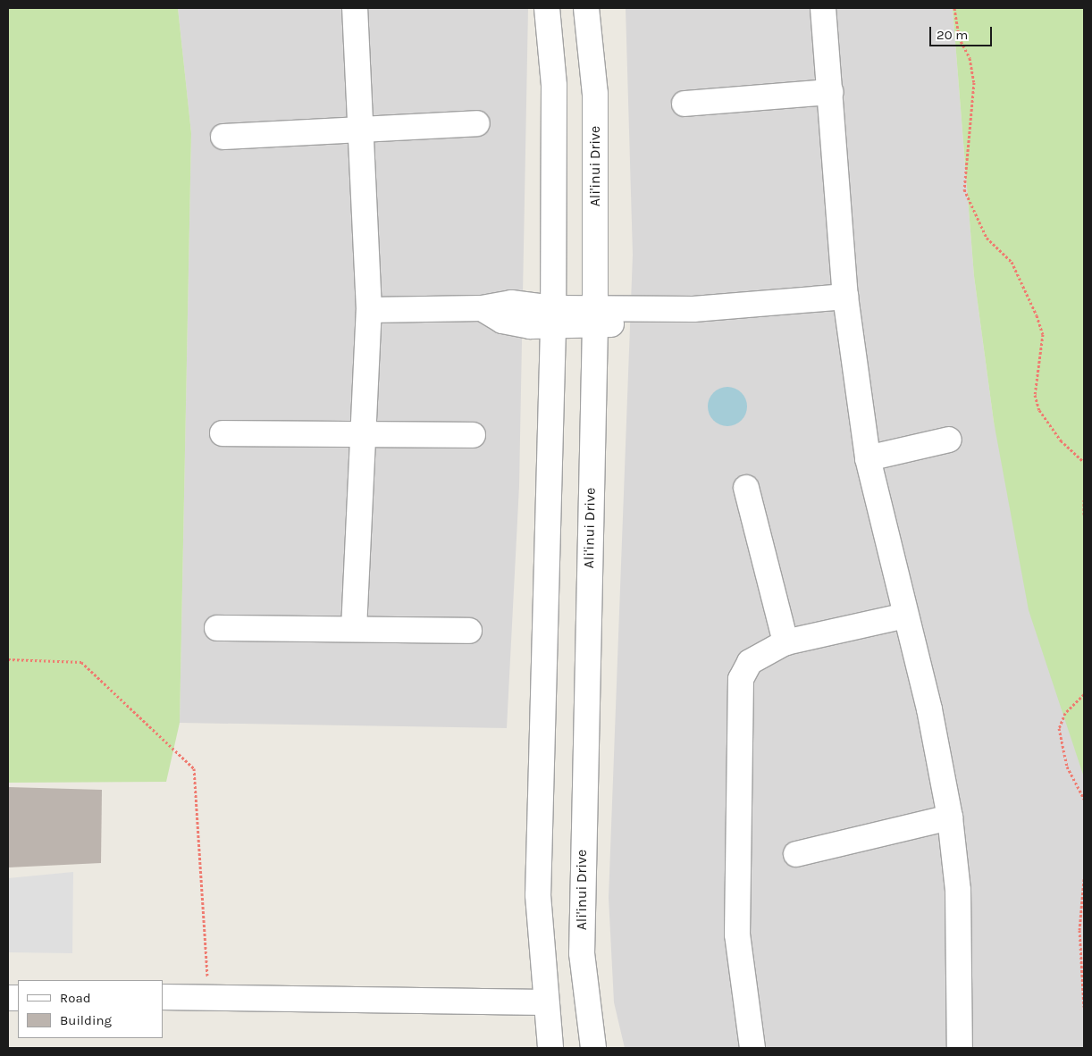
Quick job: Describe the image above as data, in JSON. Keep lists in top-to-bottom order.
{
  "streets": {
    "street": ["Ali'inui Drive"]
  },
  "legend": ["Road", "Building"],
  "scale_bar": "20 m"
}
